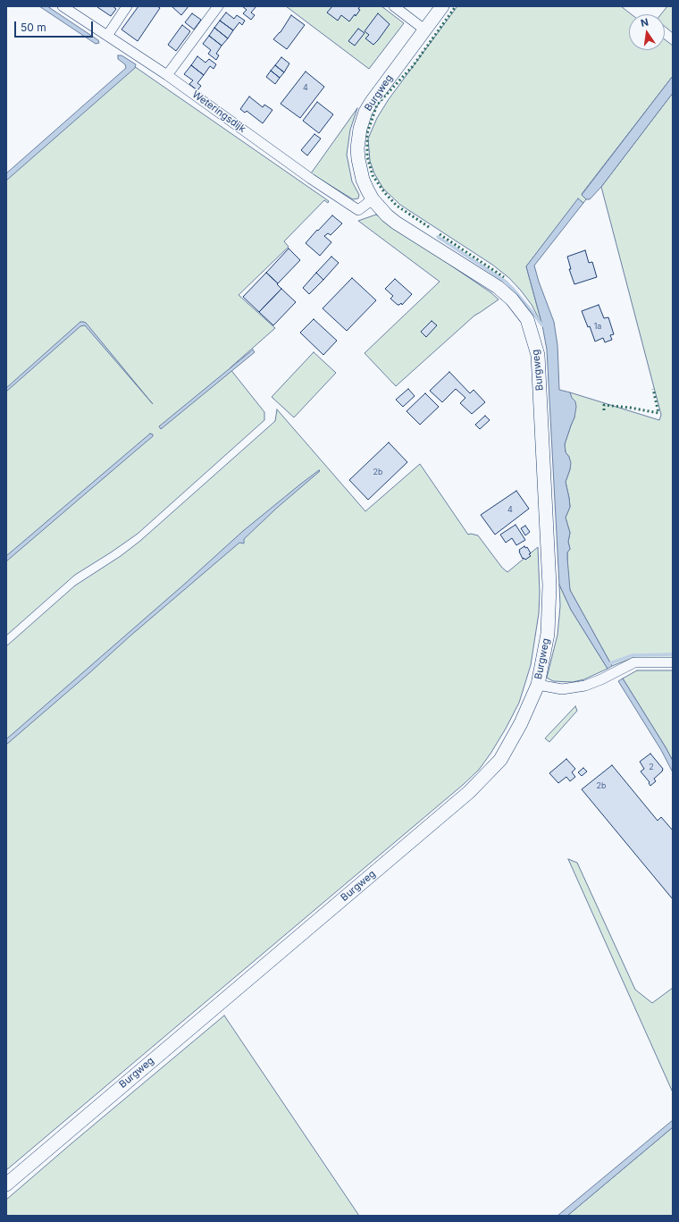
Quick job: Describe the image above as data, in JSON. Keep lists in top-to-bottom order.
{
  "streets": {
    "main road": ["Burgweg"],
    "street": ["Weteringsdijk"]
  },
  "crossings": [
    ["Burgweg", "Weteringsdijk"]
  ],
  "house_numbers": [
    "4",
    "1a",
    "2b",
    "4",
    "2",
    "2b"
  ],
  "scale_bar": "50 m",
  "north": "top"
}
